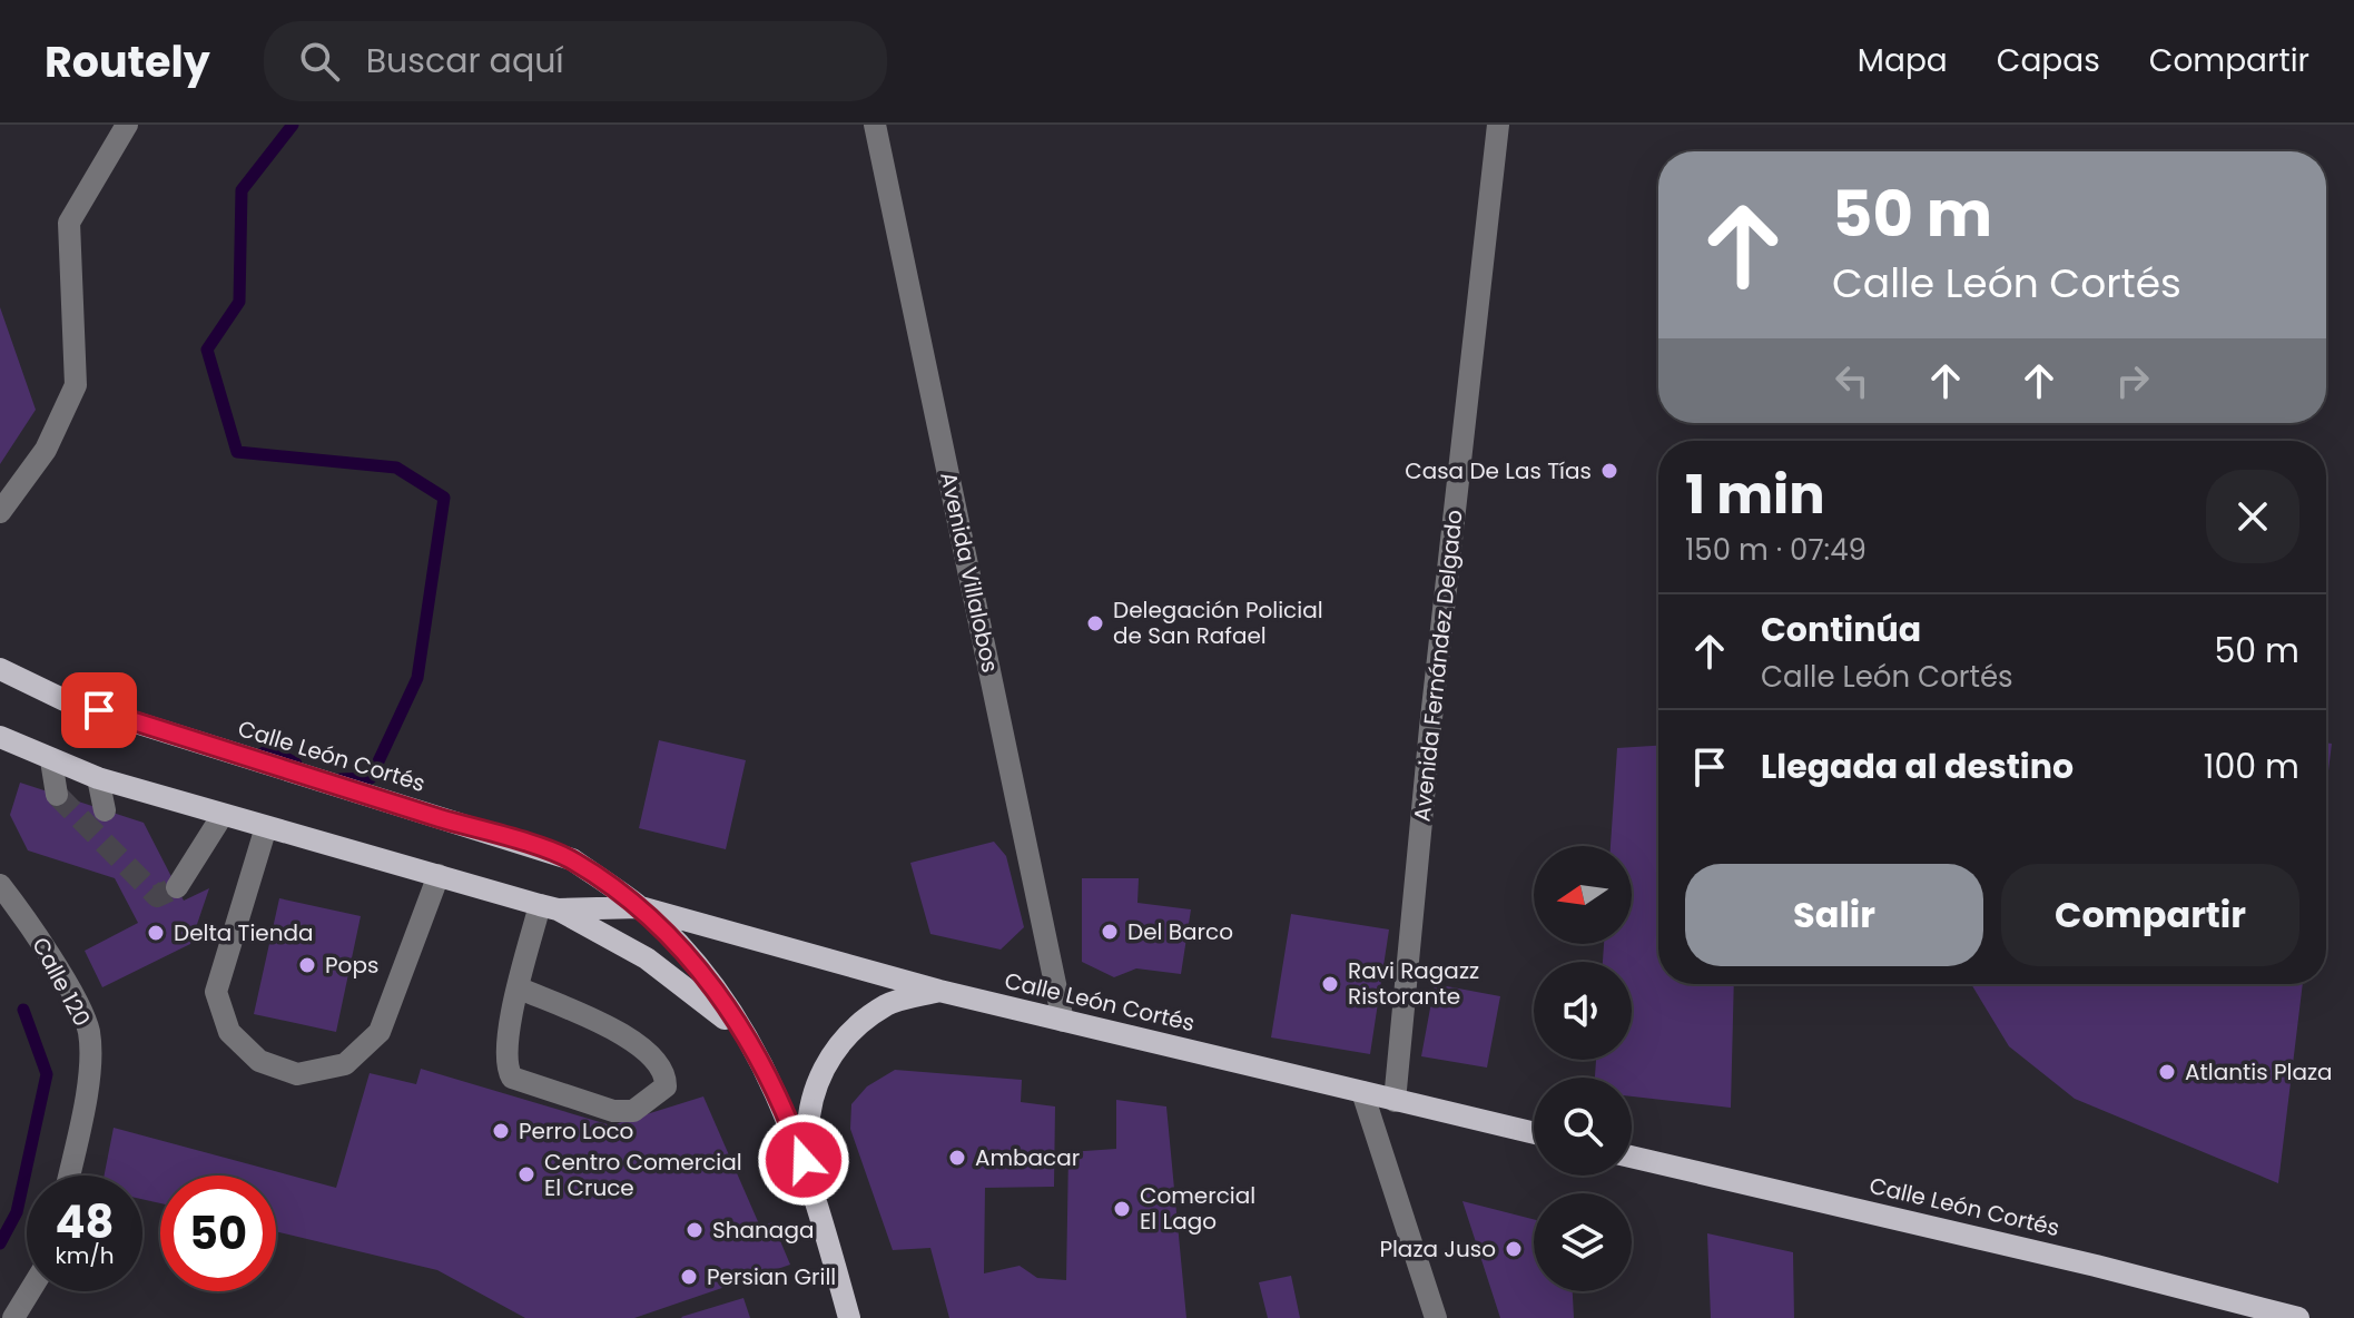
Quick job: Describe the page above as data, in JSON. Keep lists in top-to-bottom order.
{
  "streets": {
    "main road": ["Calle León Cortés"],
    "street": ["Avenida Villalobos", "Avenida Fernández Delgado", "Calle 120"]
  },
  "crossings": [
    ["Avenida Villalobos", "Calle León Cortés"],
    ["Avenida Fernández Delgado", "Calle León Cortés"]
  ],
  "places": [
    "Casa De Las Tías",
    "Delegación Policial de San Rafael",
    "Del Barco",
    "Delta Tienda",
    "Pops",
    "Ravi Ragazz Ristorante",
    "Atlantis Plaza",
    "Perro Loco",
    "Ambacar",
    "Centro Comercial El Cruce",
    "Comercial El Lago",
    "Shanaga",
    "Plaza Juso",
    "Persian Grill"
  ],
  "north": "left",
  "page": {
    "header": "Routely",
    "search": "Buscar aquí",
    "nav": ["Mapa", "Capas", "Compartir"],
    "turn": ["50 m", "Calle León Cortés"],
    "heading": ["1 min", "150 m · 07:49"],
    "list": [
      {
        "name": "Continúa",
        "note": "Calle León Cortés",
        "value": "50 m"
      },
      {
        "name": "Llegada al destino",
        "value": "100 m"
      }
    ],
    "buttons": ["Salir", "Compartir"],
    "speed": "48 km/h",
    "limit": "50"
  }
}
